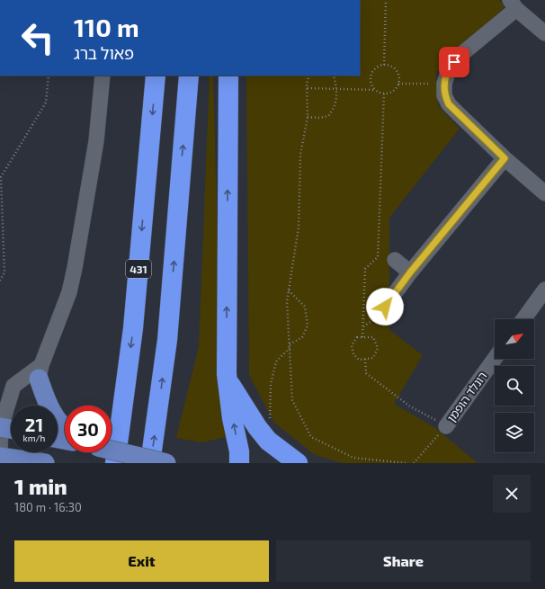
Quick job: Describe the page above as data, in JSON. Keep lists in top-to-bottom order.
{
  "streets": {
    "highway": ["431"],
    "street": ["רונלד הופמן"]
  },
  "north": "top right",
  "page": {
    "turn": ["110 m", "פאול ברג"],
    "speed": "21 km/h",
    "limit": "30",
    "heading": ["1 min", "180 m · 16:30"],
    "buttons": ["Exit", "Share"]
  }
}
